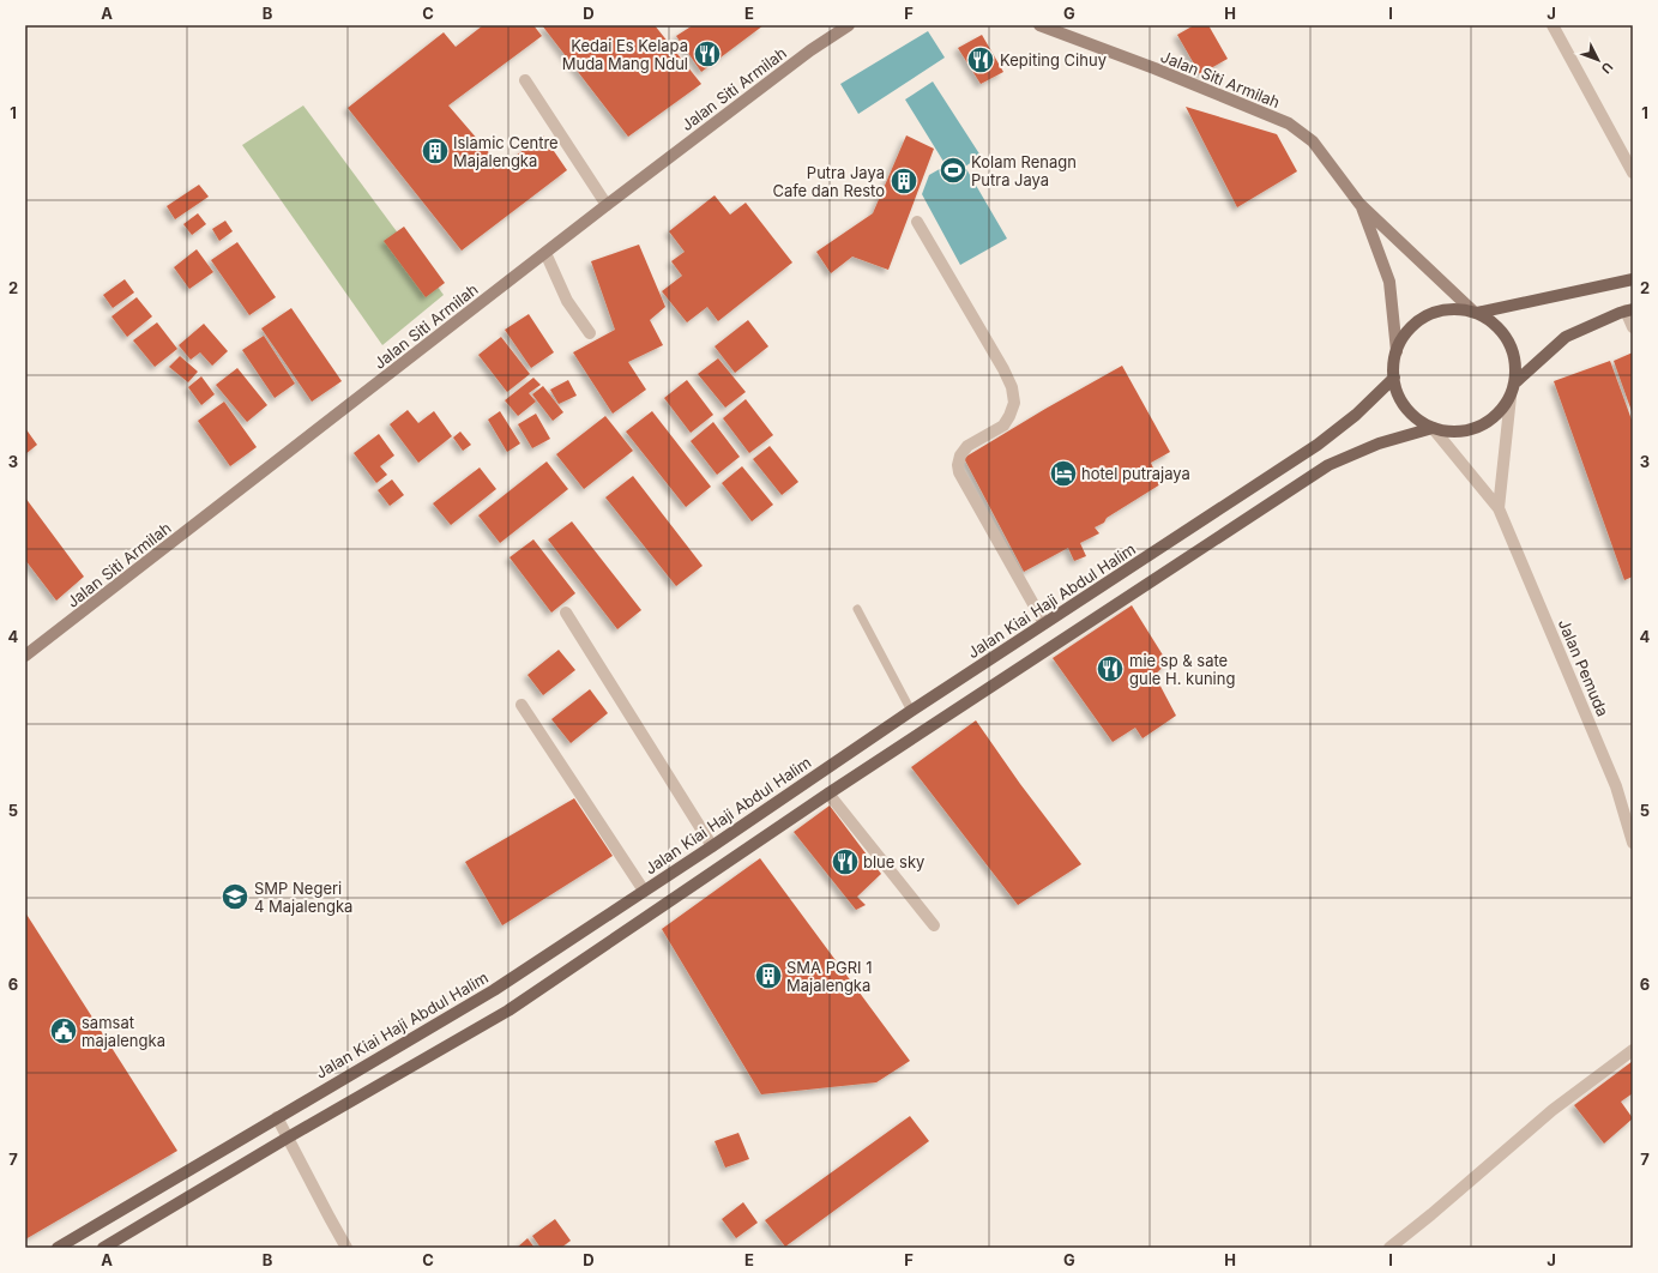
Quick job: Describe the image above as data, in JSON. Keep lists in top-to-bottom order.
{
  "streets": {
    "main road": ["Jalan Siti Armilah", "Jalan Kiai Haji Abdul Halim"],
    "street": ["Jalan Pemuda"]
  },
  "places": {
    "restaurant": [
      "Kedai Es Kelapa Muda Mang Ndul",
      "Kepiting Cihuy",
      "mie sp & sate gule H. kuning",
      "blue sky"
    ],
    "building": ["Islamic Centre Majalengka", "Putra Jaya Cafe dan Resto", "SMA PGRI 1 Majalengka"],
    "sports": ["Kolam Renagn Putra Jaya"],
    "hotel": ["hotel putrajaya"],
    "school or university": ["SMP Negeri 4 Majalengka"],
    "public building": ["samsat majalengka"]
  },
  "north": "bottom right",
  "grid": {
    "columns": [
      "A",
      "B",
      "C",
      "D",
      "E",
      "F",
      "G",
      "H",
      "I",
      "J"
    ],
    "rows": [
      "1",
      "2",
      "3",
      "4",
      "5",
      "6",
      "7"
    ]
  }
}
